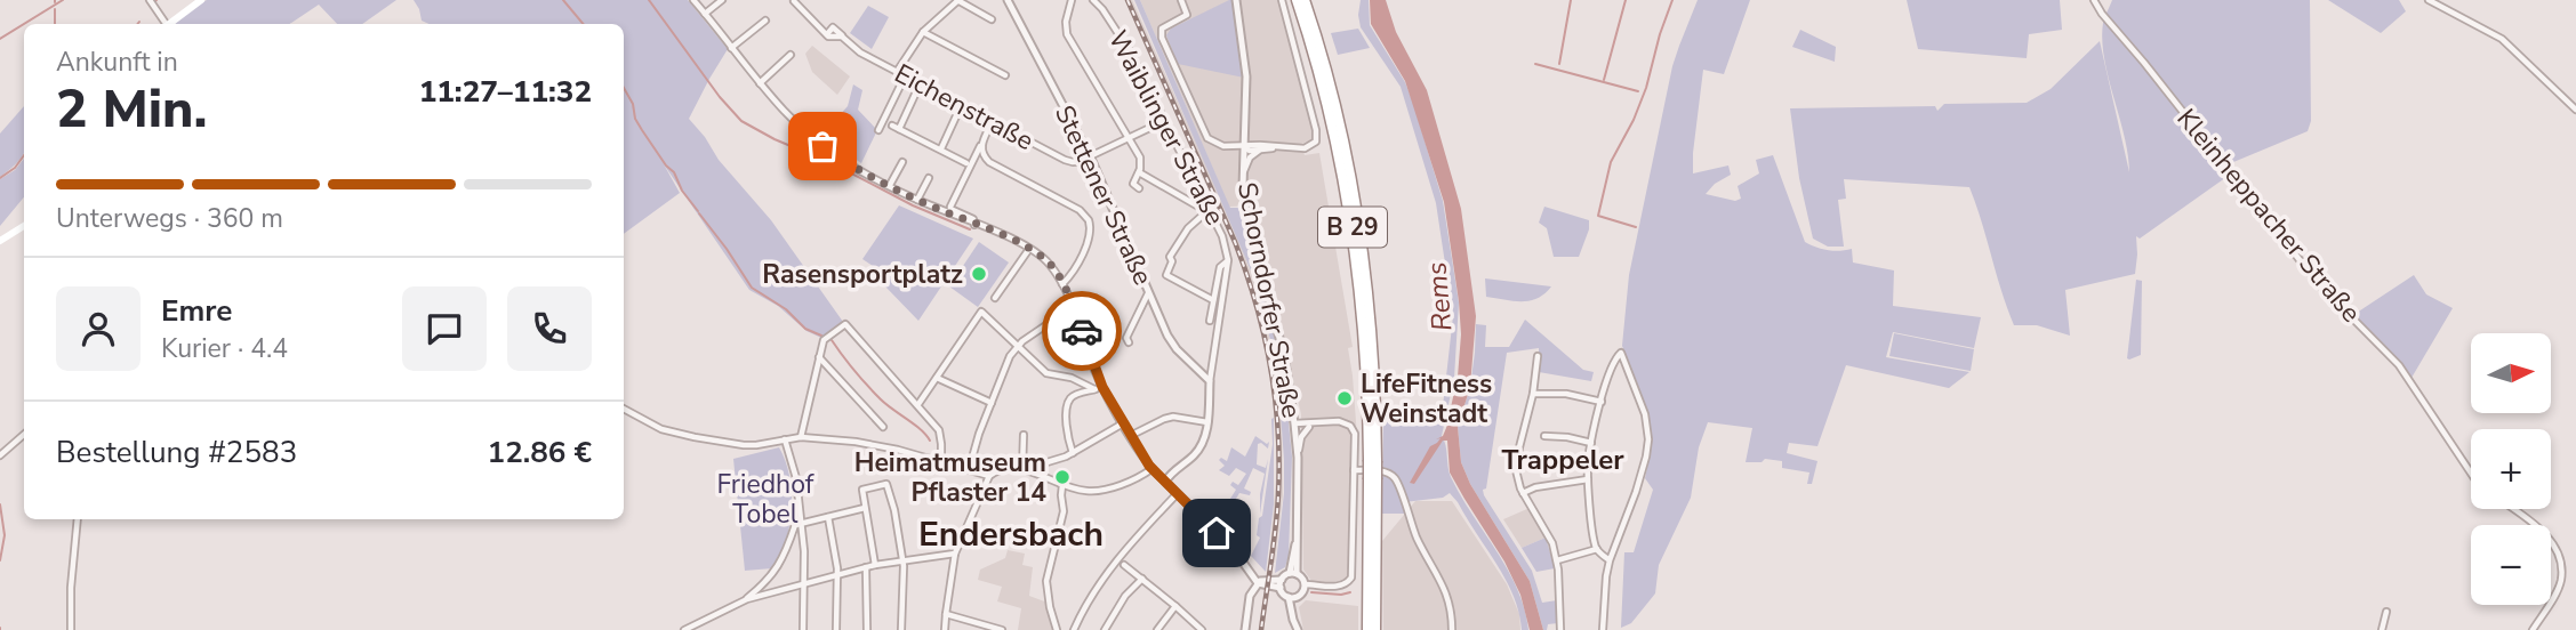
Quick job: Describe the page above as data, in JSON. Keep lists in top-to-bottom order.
{
  "streets": {
    "highway": ["B 29"],
    "street": [
      "Eichenstraße",
      "Waiblinger Straße",
      "Stettener Straße",
      "Kleinheppacher Straße",
      "Schorndorfer Straße"
    ]
  },
  "crossings": [
    ["Eichenstraße", "Stettener Straße"],
    ["Waiblinger Straße", "Stettener Straße"]
  ],
  "districts": ["Trappeler", "Endersbach"],
  "water": ["Rems"],
  "parks": ["Friedhof Tobel"],
  "places": ["Rasensportplatz", "LifeFitness Weinstadt", "Heimatmuseum Pflaster 14"],
  "north": "right",
  "page": {
    "heading": ["2 Min.", "Ankunft in", "11:27–11:32"],
    "panel": [
      "Emre",
      "Kurier · 4.4",
      "Bestellung #2583",
      "12.86 €"
    ],
    "bar": "Unterwegs · 360 m",
    "map_buttons": ["+", "−"]
  }
}
